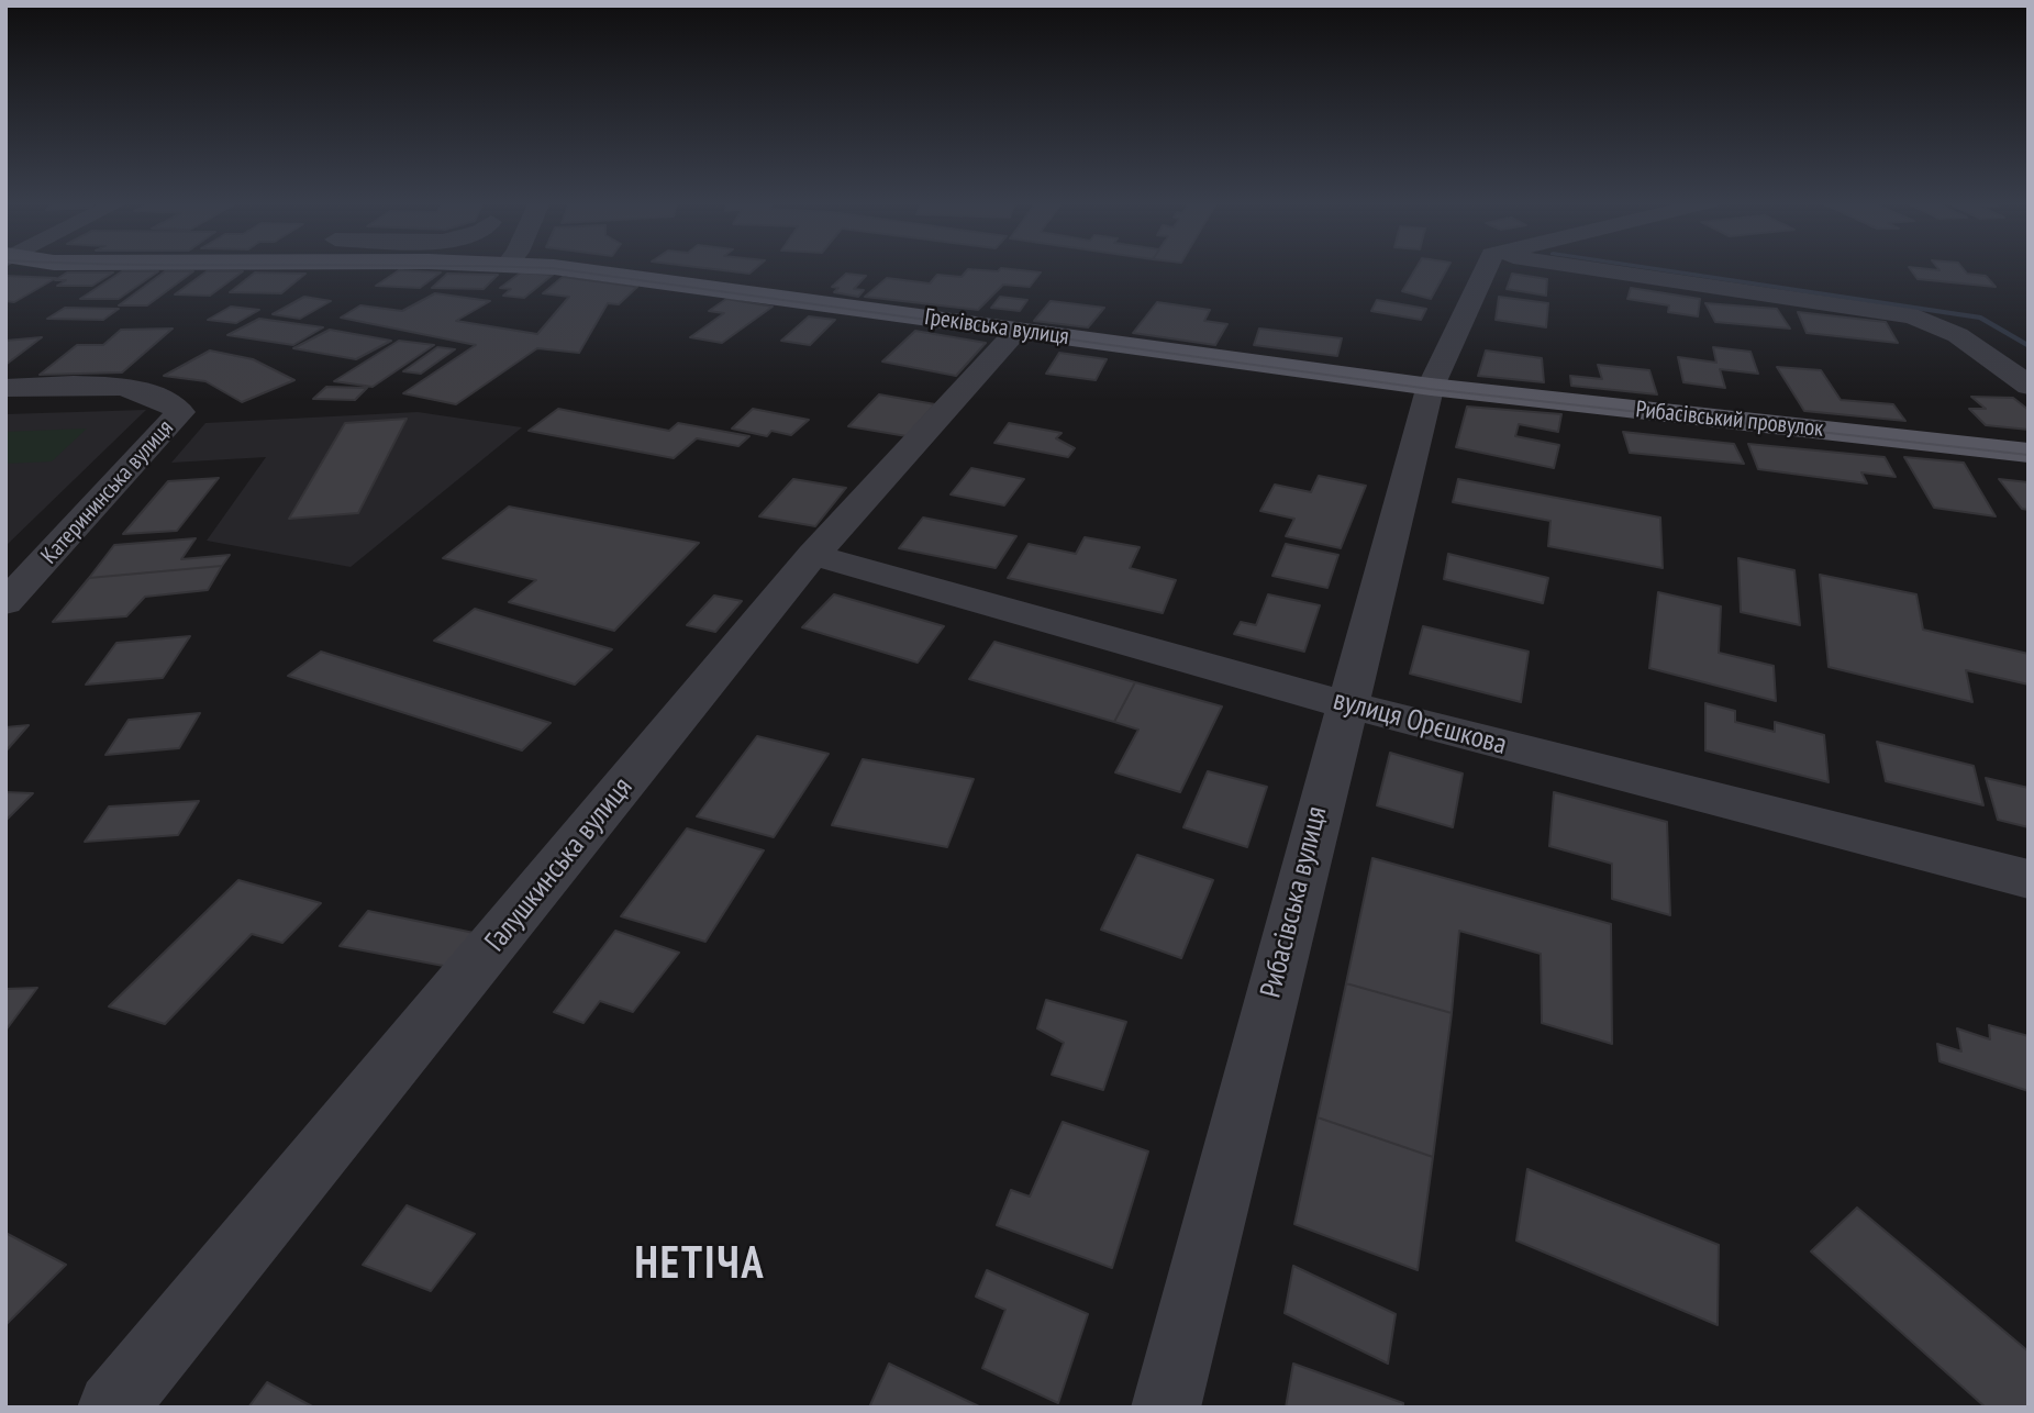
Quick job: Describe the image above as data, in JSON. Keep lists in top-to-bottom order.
{
  "streets": {
    "main road": ["Греківська вулиця", "Рибасівський провулок"],
    "street": [
      "Катерининська вулиця",
      "вулиця Орєшкова",
      "Галушкинська вулиця",
      "Рибасівська вулиця"
    ]
  },
  "crossings": [
    ["Греківська вулиця", "Рибасівський провулок"],
    ["Греківська вулиця", "Галушкинська вулиця"],
    ["Греківська вулиця", "Рибасівська вулиця"],
    ["Рибасівський провулок", "Рибасівська вулиця"],
    ["вулиця Орєшкова", "Галушкинська вулиця"],
    ["вулиця Орєшкова", "Рибасівська вулиця"]
  ],
  "districts": ["НЕТІЧА"]
}
